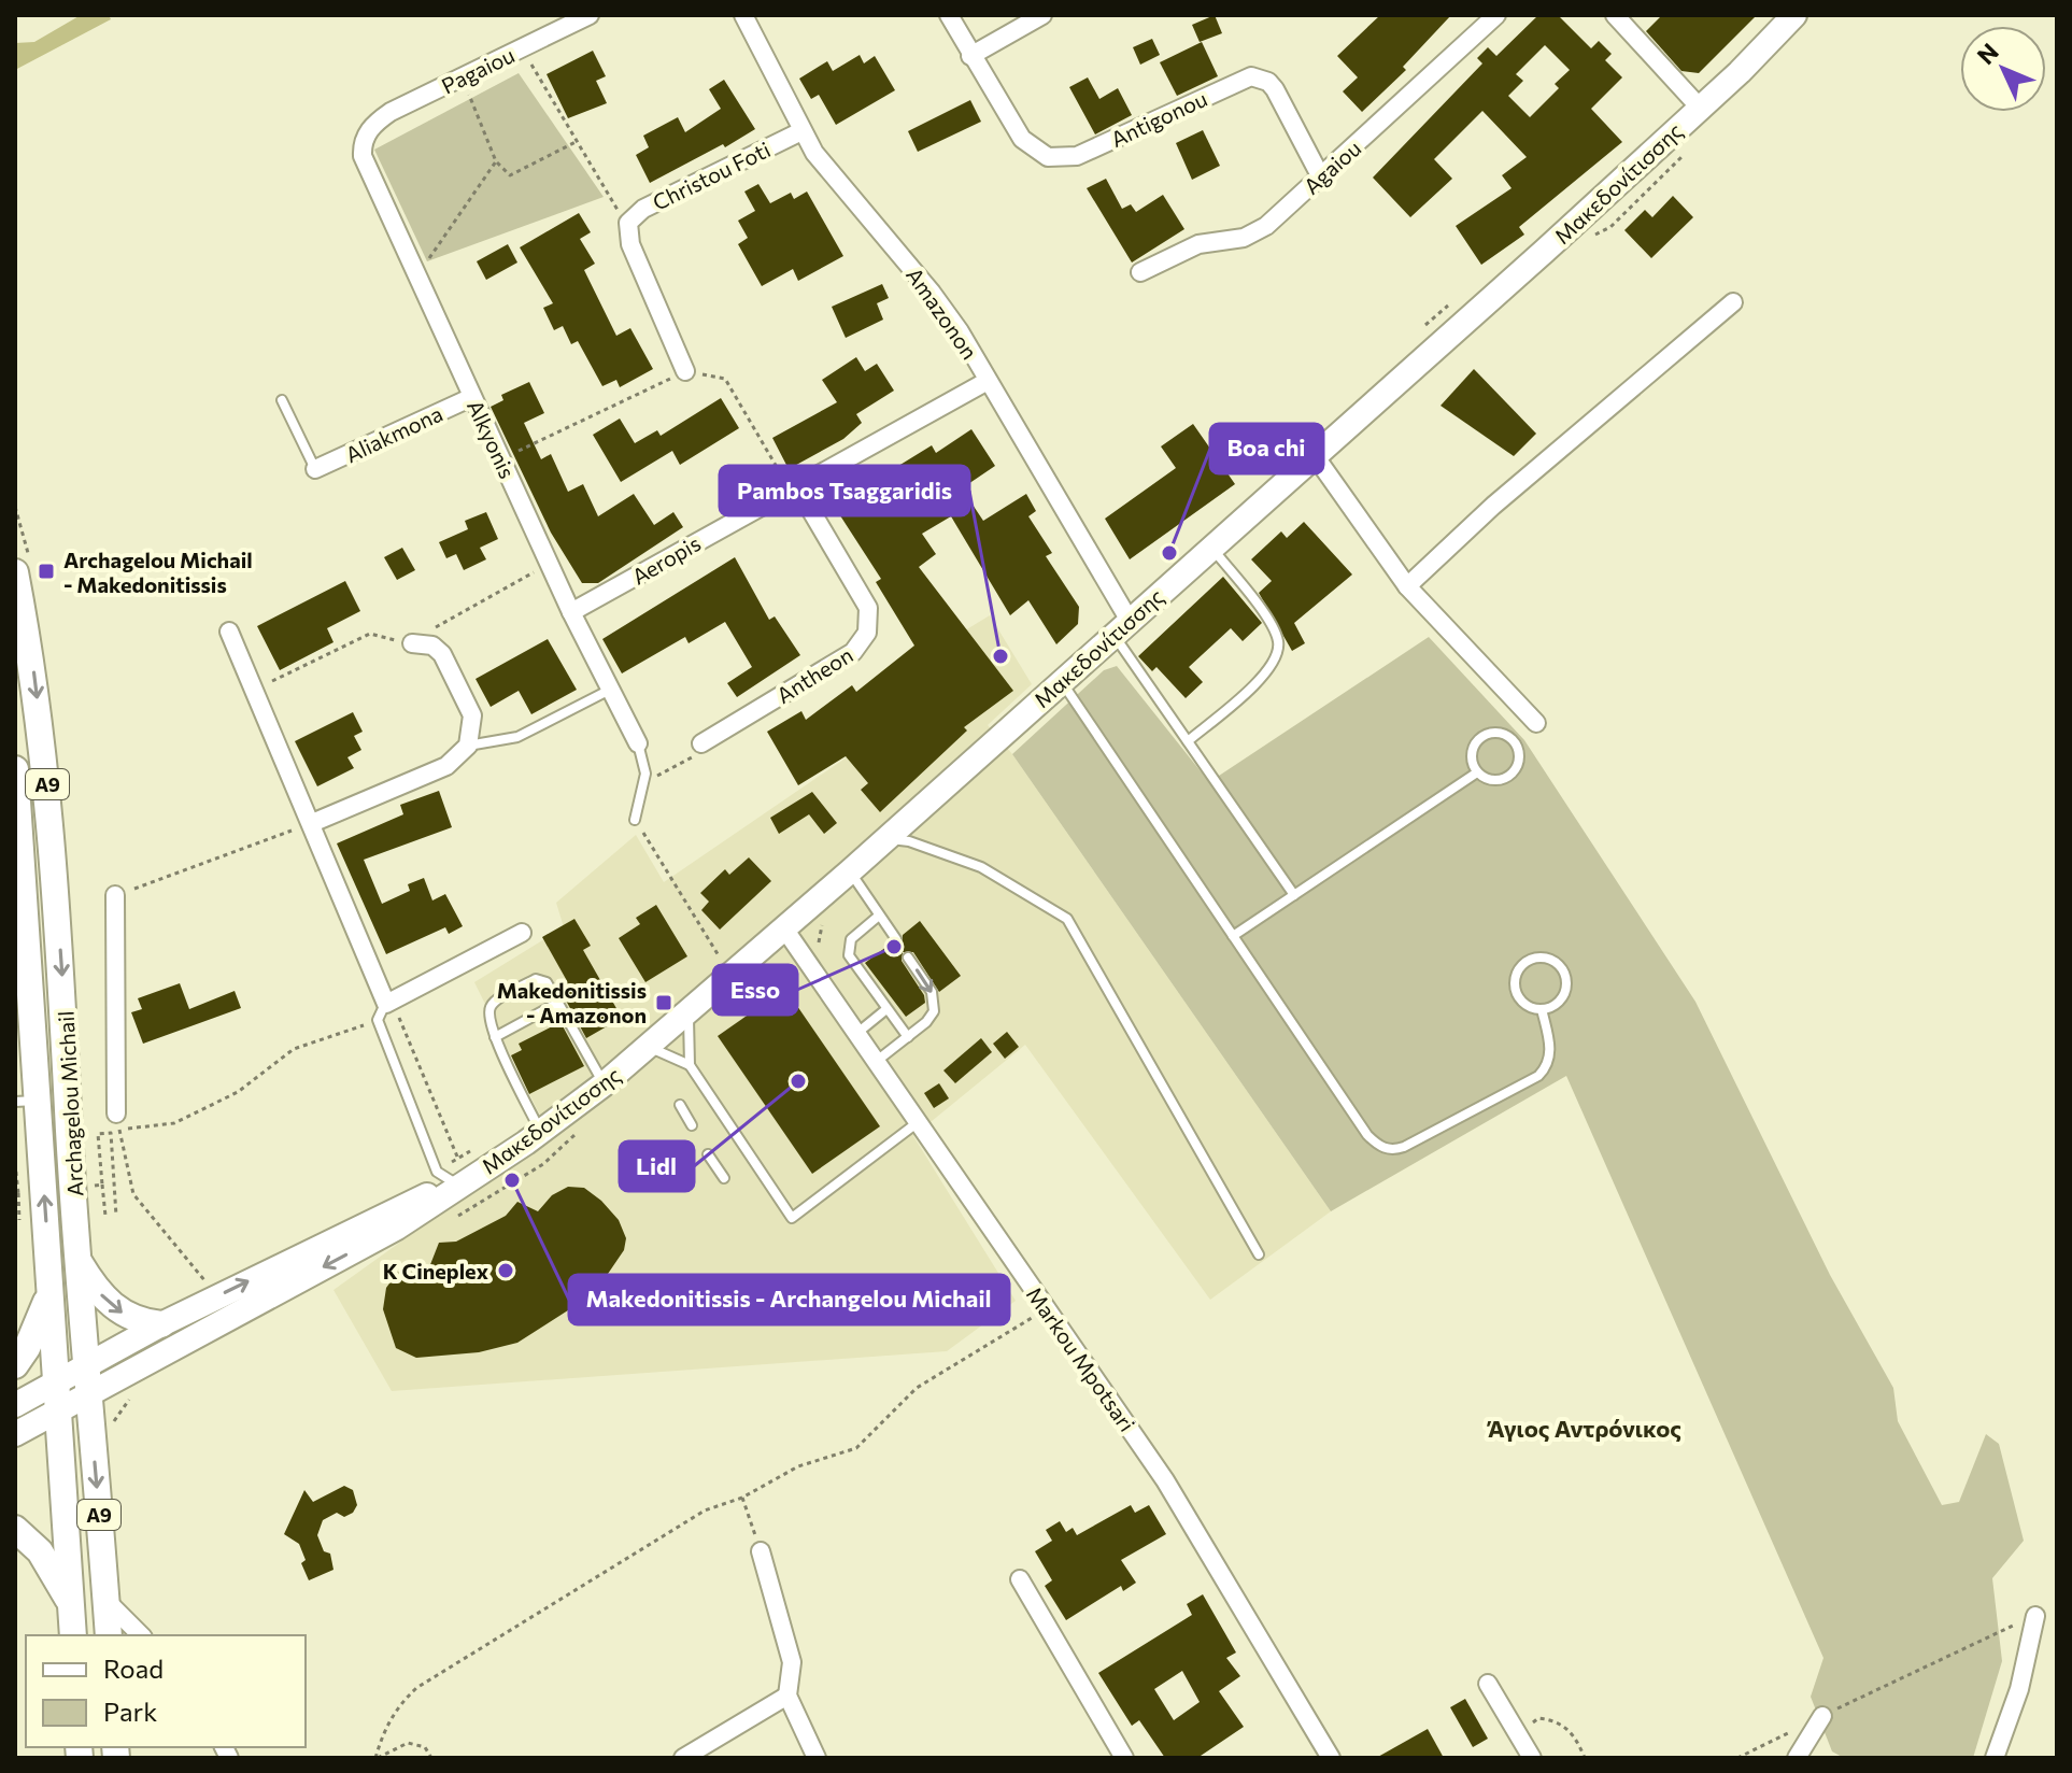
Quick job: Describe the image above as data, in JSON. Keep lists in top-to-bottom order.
{
  "streets": {
    "main road": ["Μακεδονίτισσης", "A9", "Archagelou Michail"],
    "street": [
      "Pagaiou",
      "Antigonou",
      "Agaiou",
      "Christou Foti",
      "Amazonon",
      "Aliakmona",
      "Alkyonis",
      "Aeropis",
      "Antheon",
      "Markou Mpotsari"
    ]
  },
  "crossings": [
    ["Pagaiou", "Alkyonis"],
    ["Antigonou", "Agaiou"],
    ["Christou Foti", "Amazonon"],
    ["Μακεδονίτισσης", "Amazonon"],
    ["Μακεδονίτισσης", "Archagelou Michail"],
    ["Μακεδονίτισσης", "Markou Mpotsari"],
    ["Amazonon", "Aeropis"],
    ["Aliakmona", "Alkyonis"],
    ["Alkyonis", "Aeropis"],
    ["Aeropis", "Antheon"]
  ],
  "districts": ["Άγιος Αντρόνικος"],
  "places": {
    "other": [
      "Boa chi",
      "Pambos Tsaggaridis",
      "Esso",
      "Lidl",
      "Makedonitissis - Archangelou Michail",
      "K Cineplex"
    ],
    "transit": ["Archagelou Michail - Makedonitissis", "Makedonitissis - Amazonon"]
  },
  "legend": ["Road", "Park"],
  "north": "top left"
}
